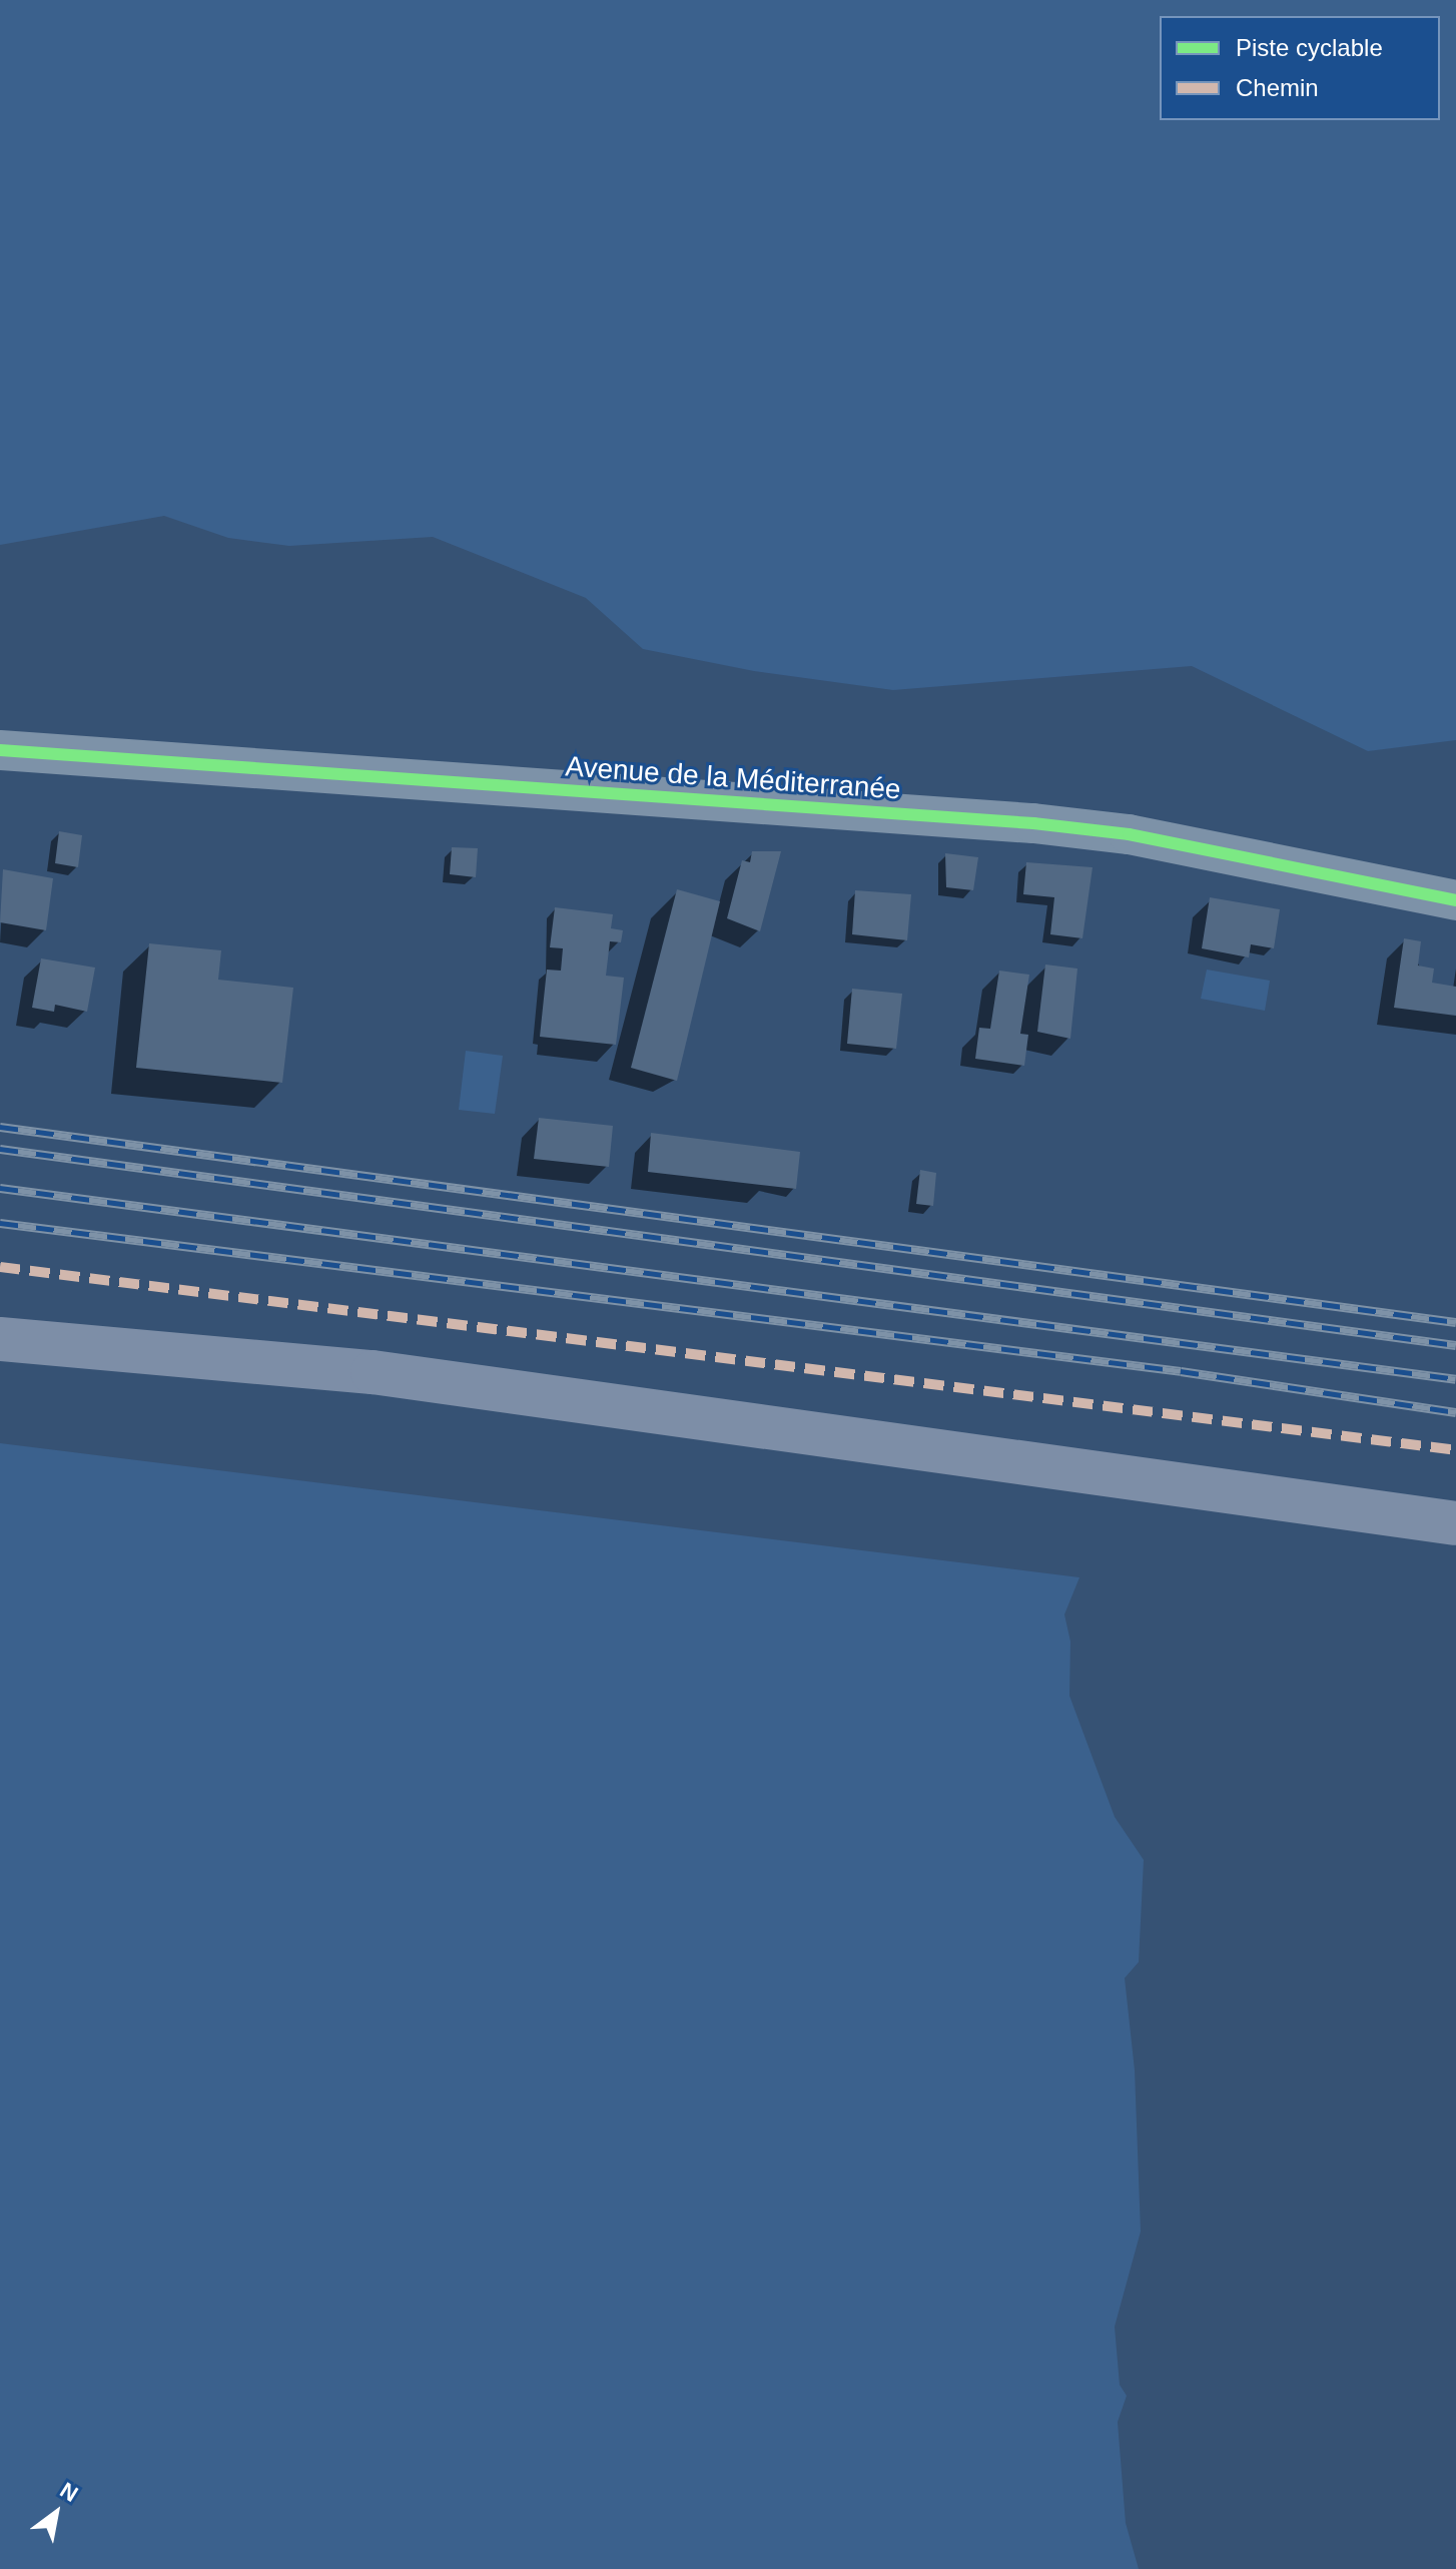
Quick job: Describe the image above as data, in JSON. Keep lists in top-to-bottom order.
{
  "streets": {
    "street": ["Avenue de la Méditerranée"]
  },
  "legend": ["Piste cyclable", "Chemin"],
  "north": "top right"
}
